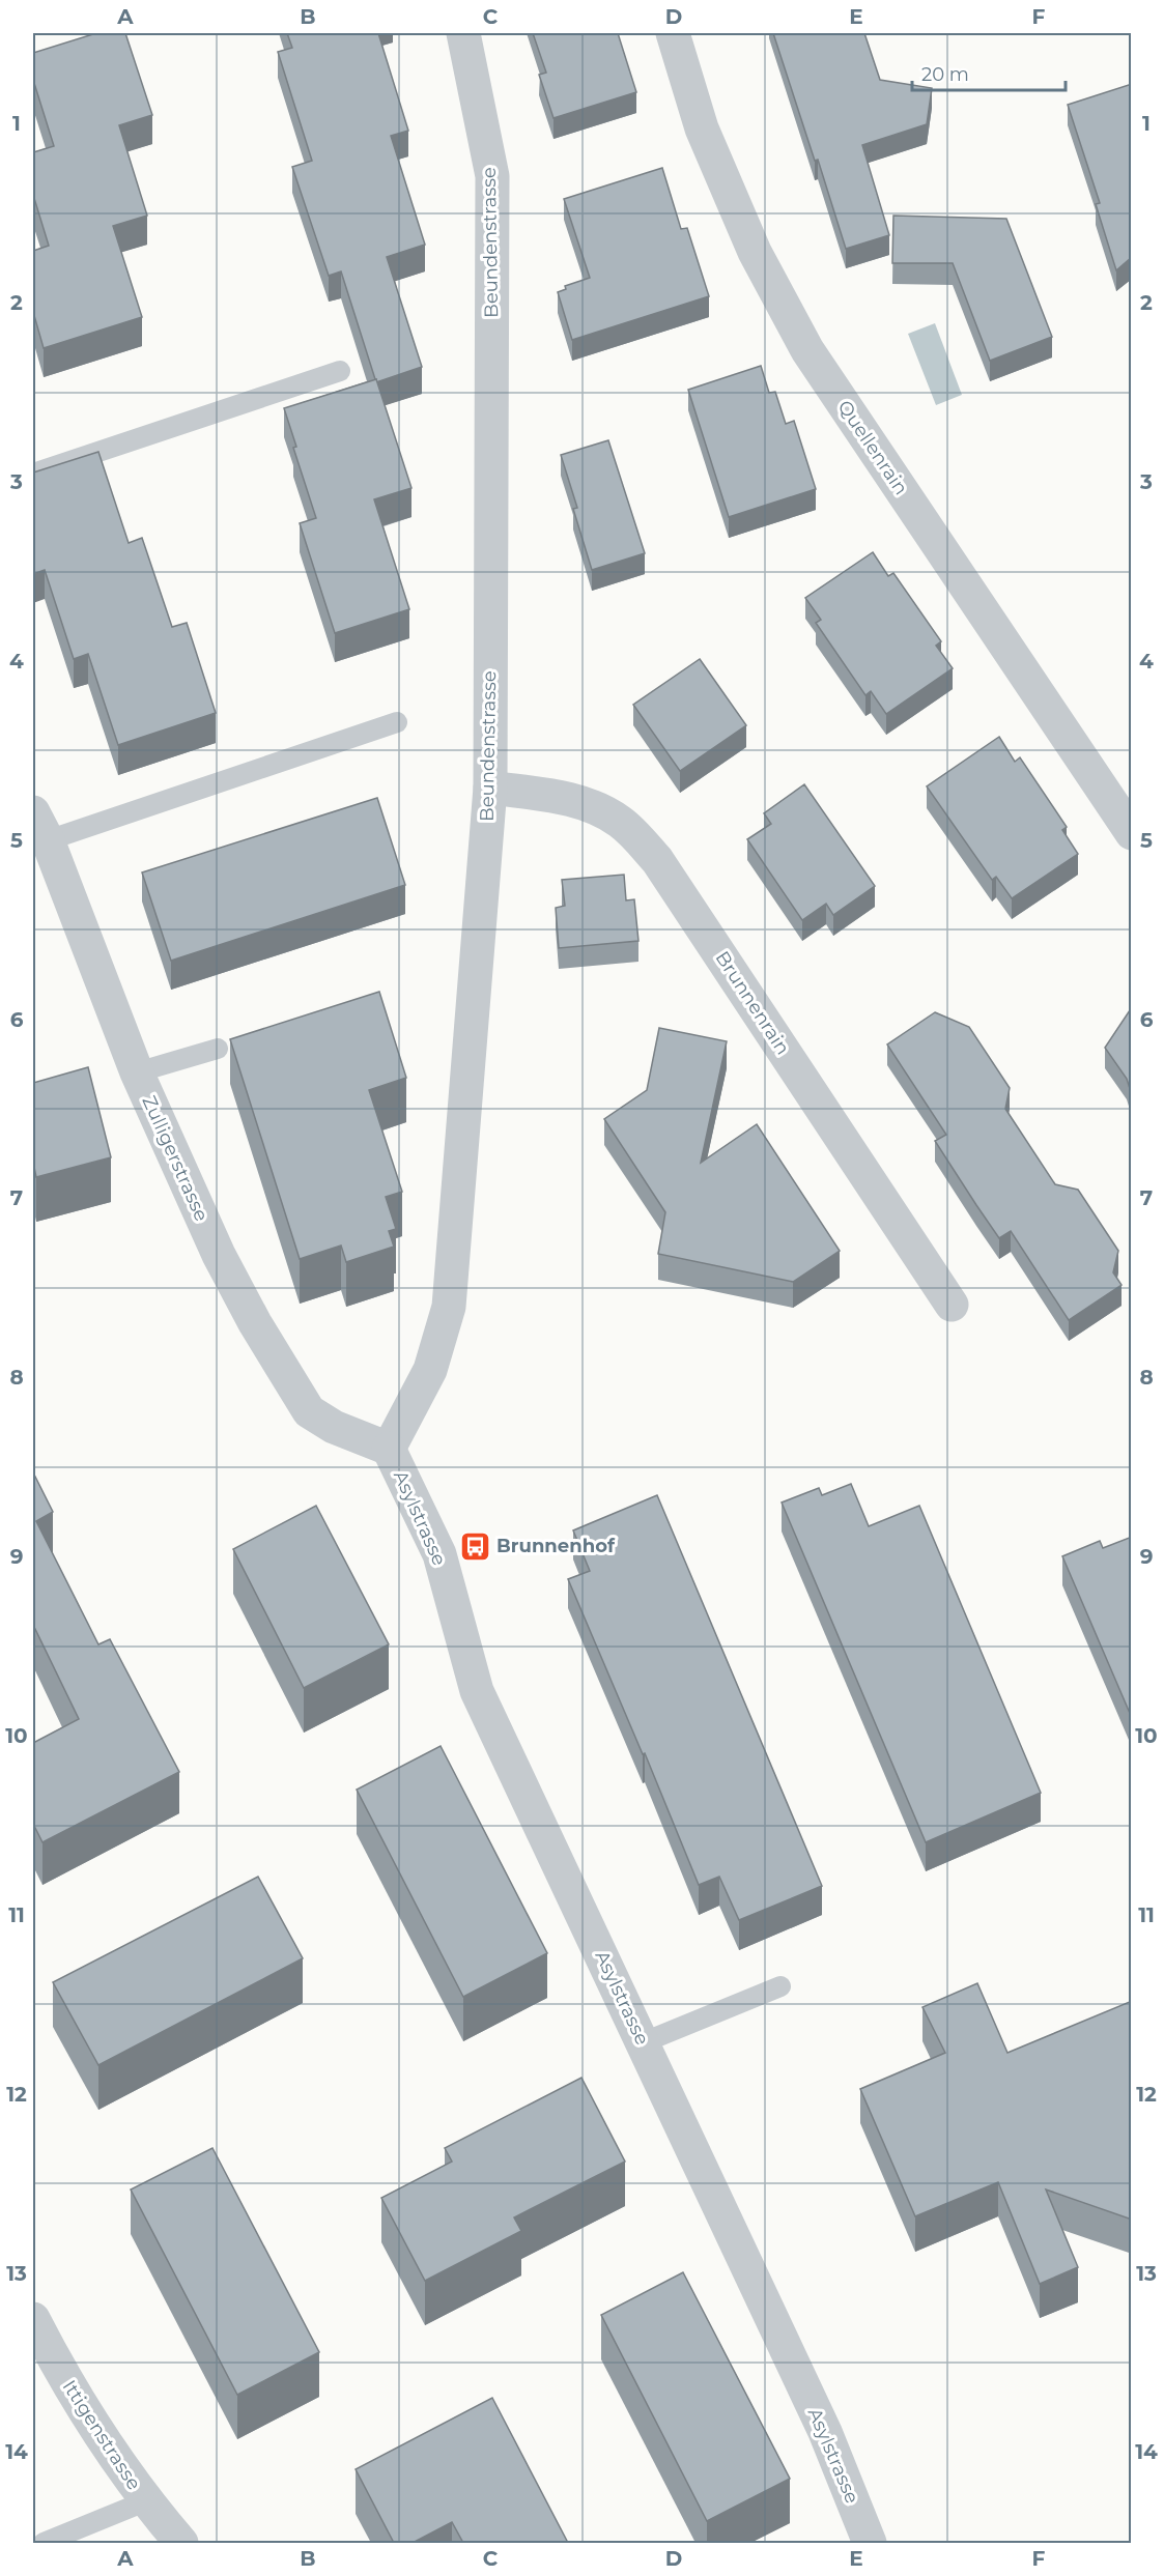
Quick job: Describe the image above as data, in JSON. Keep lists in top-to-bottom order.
{
  "streets": {
    "street": [
      "Beundenstrasse",
      "Quellenrain",
      "Brunnenrain",
      "Zulligerstrasse",
      "Asylstrasse",
      "Ittigenstrasse"
    ]
  },
  "crossings": [
    ["Beundenstrasse", "Brunnenrain"],
    ["Beundenstrasse", "Zulligerstrasse"],
    ["Beundenstrasse", "Asylstrasse"],
    ["Zulligerstrasse", "Asylstrasse"]
  ],
  "places": {
    "bus stop": ["Brunnenhof"]
  },
  "scale_bar": "20 m",
  "grid": {
    "columns": [
      "A",
      "B",
      "C",
      "D",
      "E",
      "F"
    ],
    "rows": [
      "1",
      "2",
      "3",
      "4",
      "5",
      "6",
      "7",
      "8",
      "9",
      "10",
      "11",
      "12",
      "13",
      "14"
    ]
  }
}
